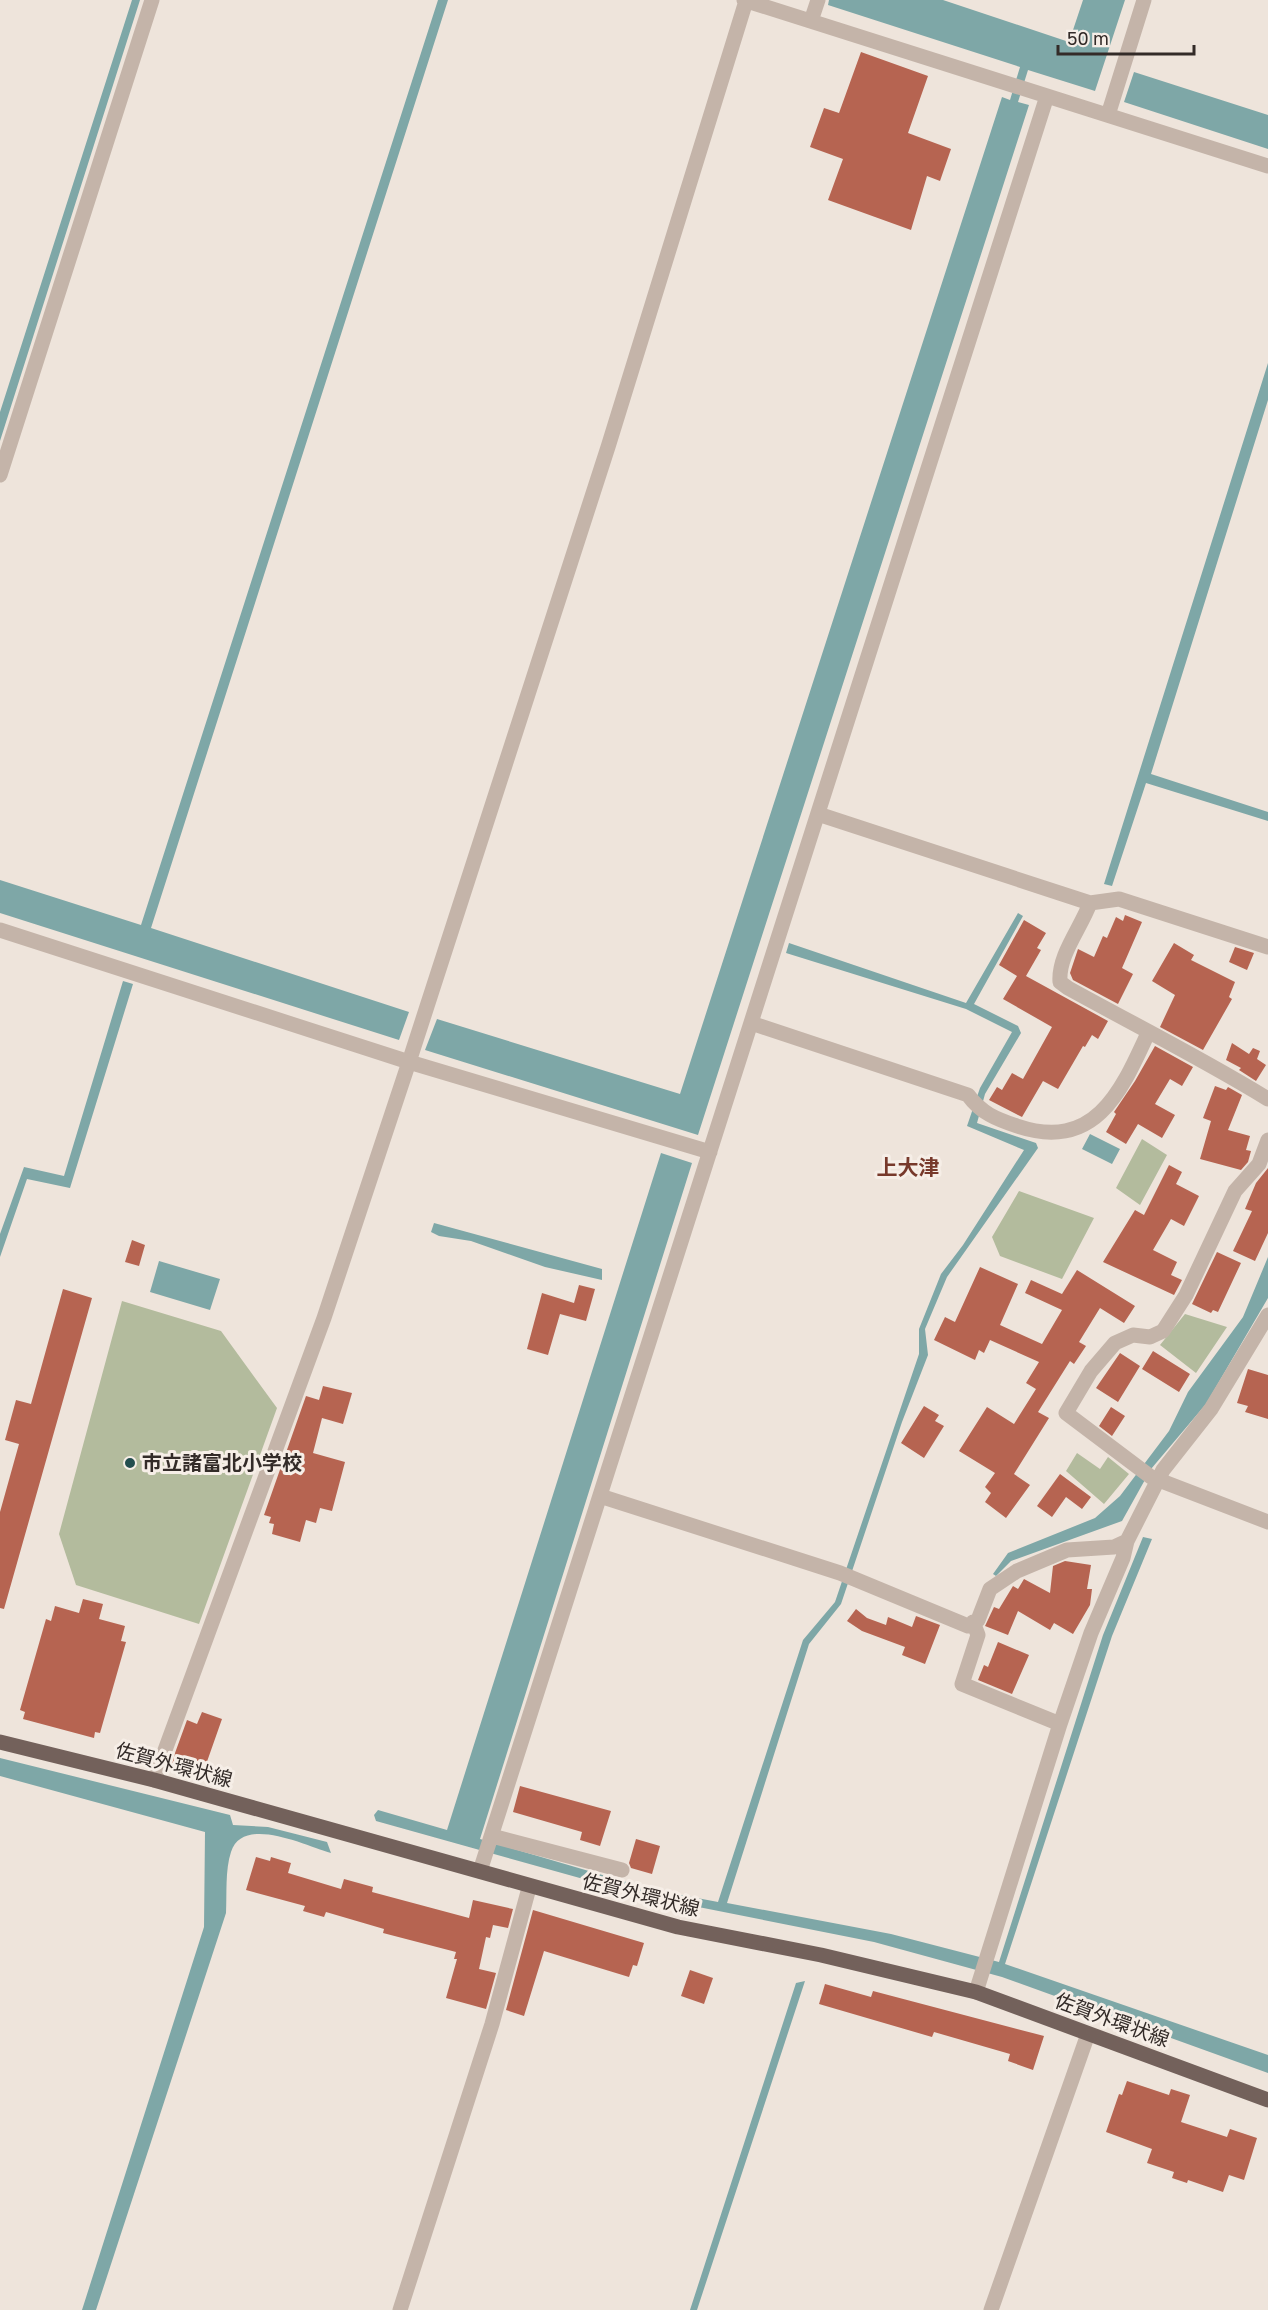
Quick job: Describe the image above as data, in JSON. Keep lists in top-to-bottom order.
{
  "streets": {
    "main road": ["佐賀外環状線"]
  },
  "districts": ["上大津"],
  "places": ["市立諸富北小学校"],
  "scale_bar": "50 m"
}
